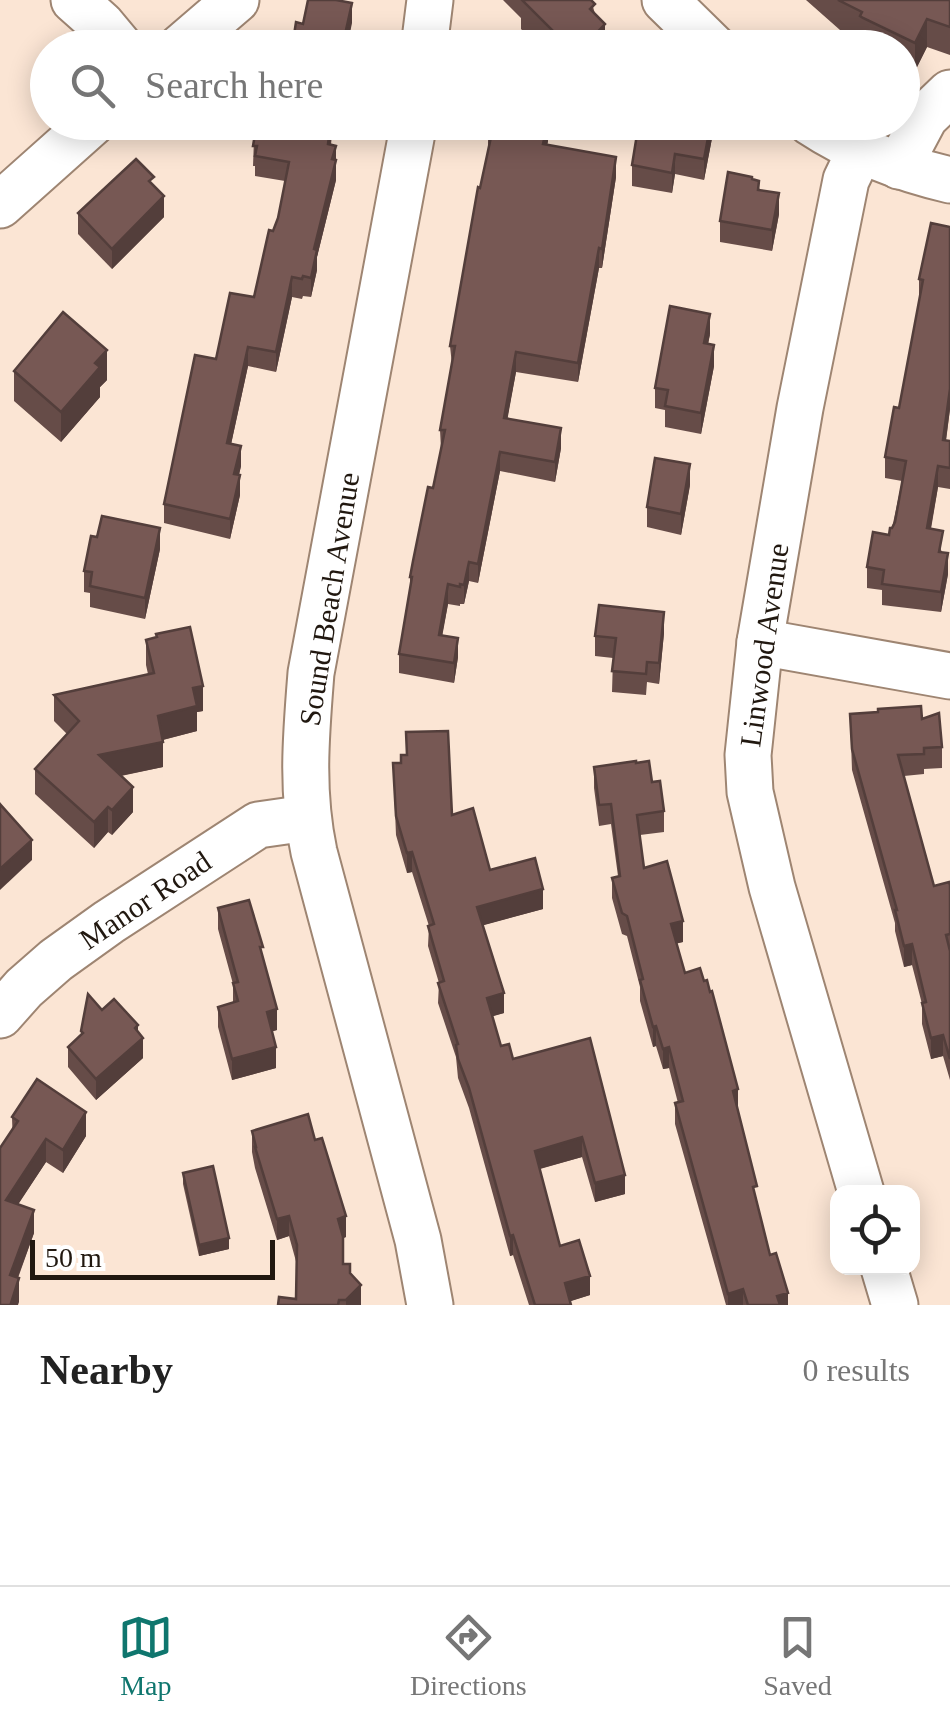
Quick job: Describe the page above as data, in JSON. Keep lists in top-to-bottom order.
{
  "streets": {
    "street": ["Sound Beach Avenue", "Linwood Avenue", "Manor Road"]
  },
  "crossings": [
    ["Sound Beach Avenue", "Manor Road"]
  ],
  "scale_bar": "50 m",
  "page": {
    "search": "Search here",
    "scale": "50 m",
    "heading": ["Nearby", "0 results"],
    "nav": ["Map", "Directions", "Saved"]
  }
}
